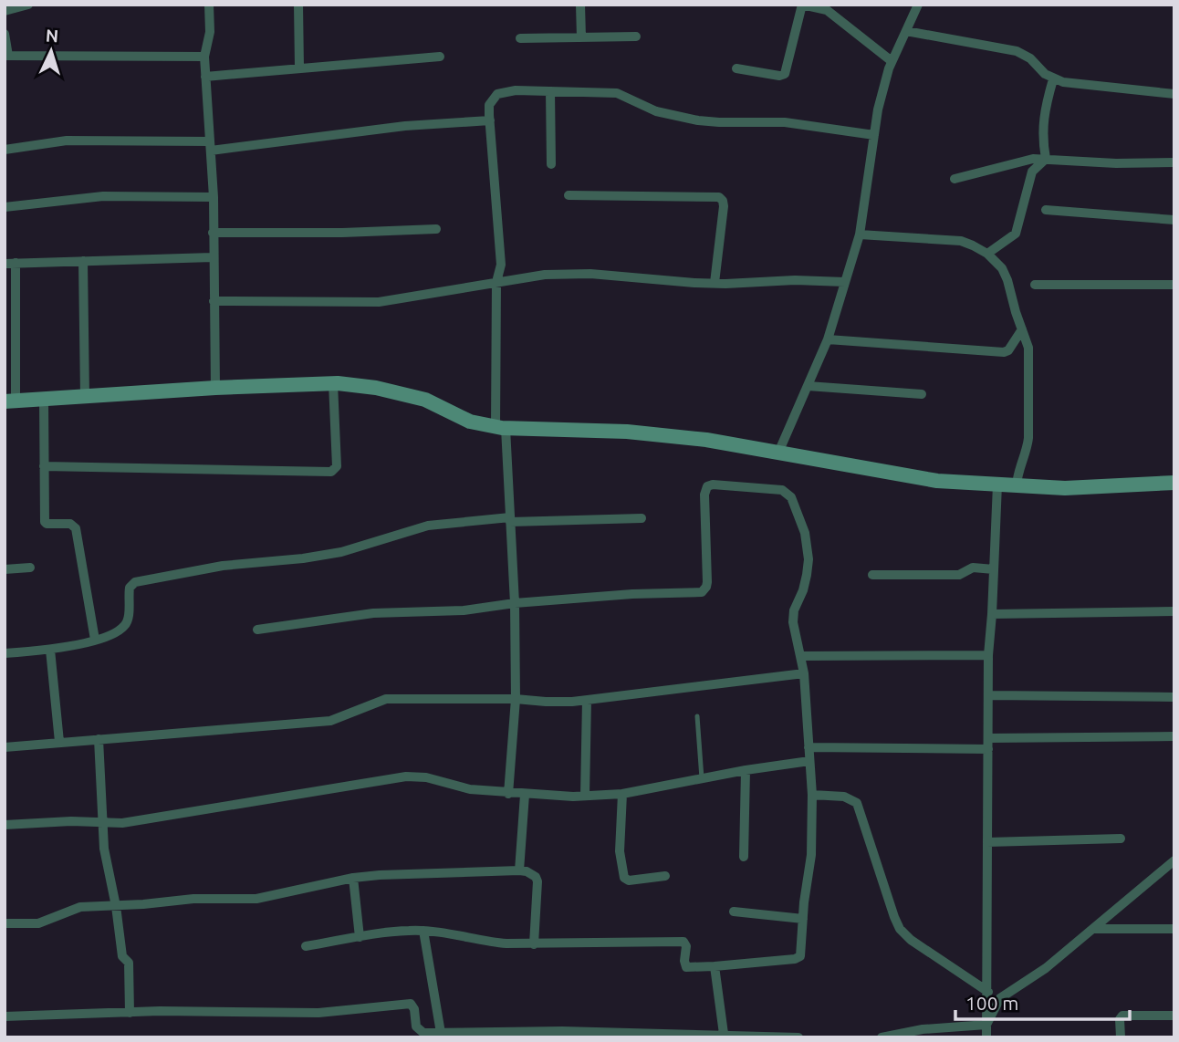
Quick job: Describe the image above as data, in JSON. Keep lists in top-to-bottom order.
{
  "scale_bar": "100 m",
  "north": "top"
}
